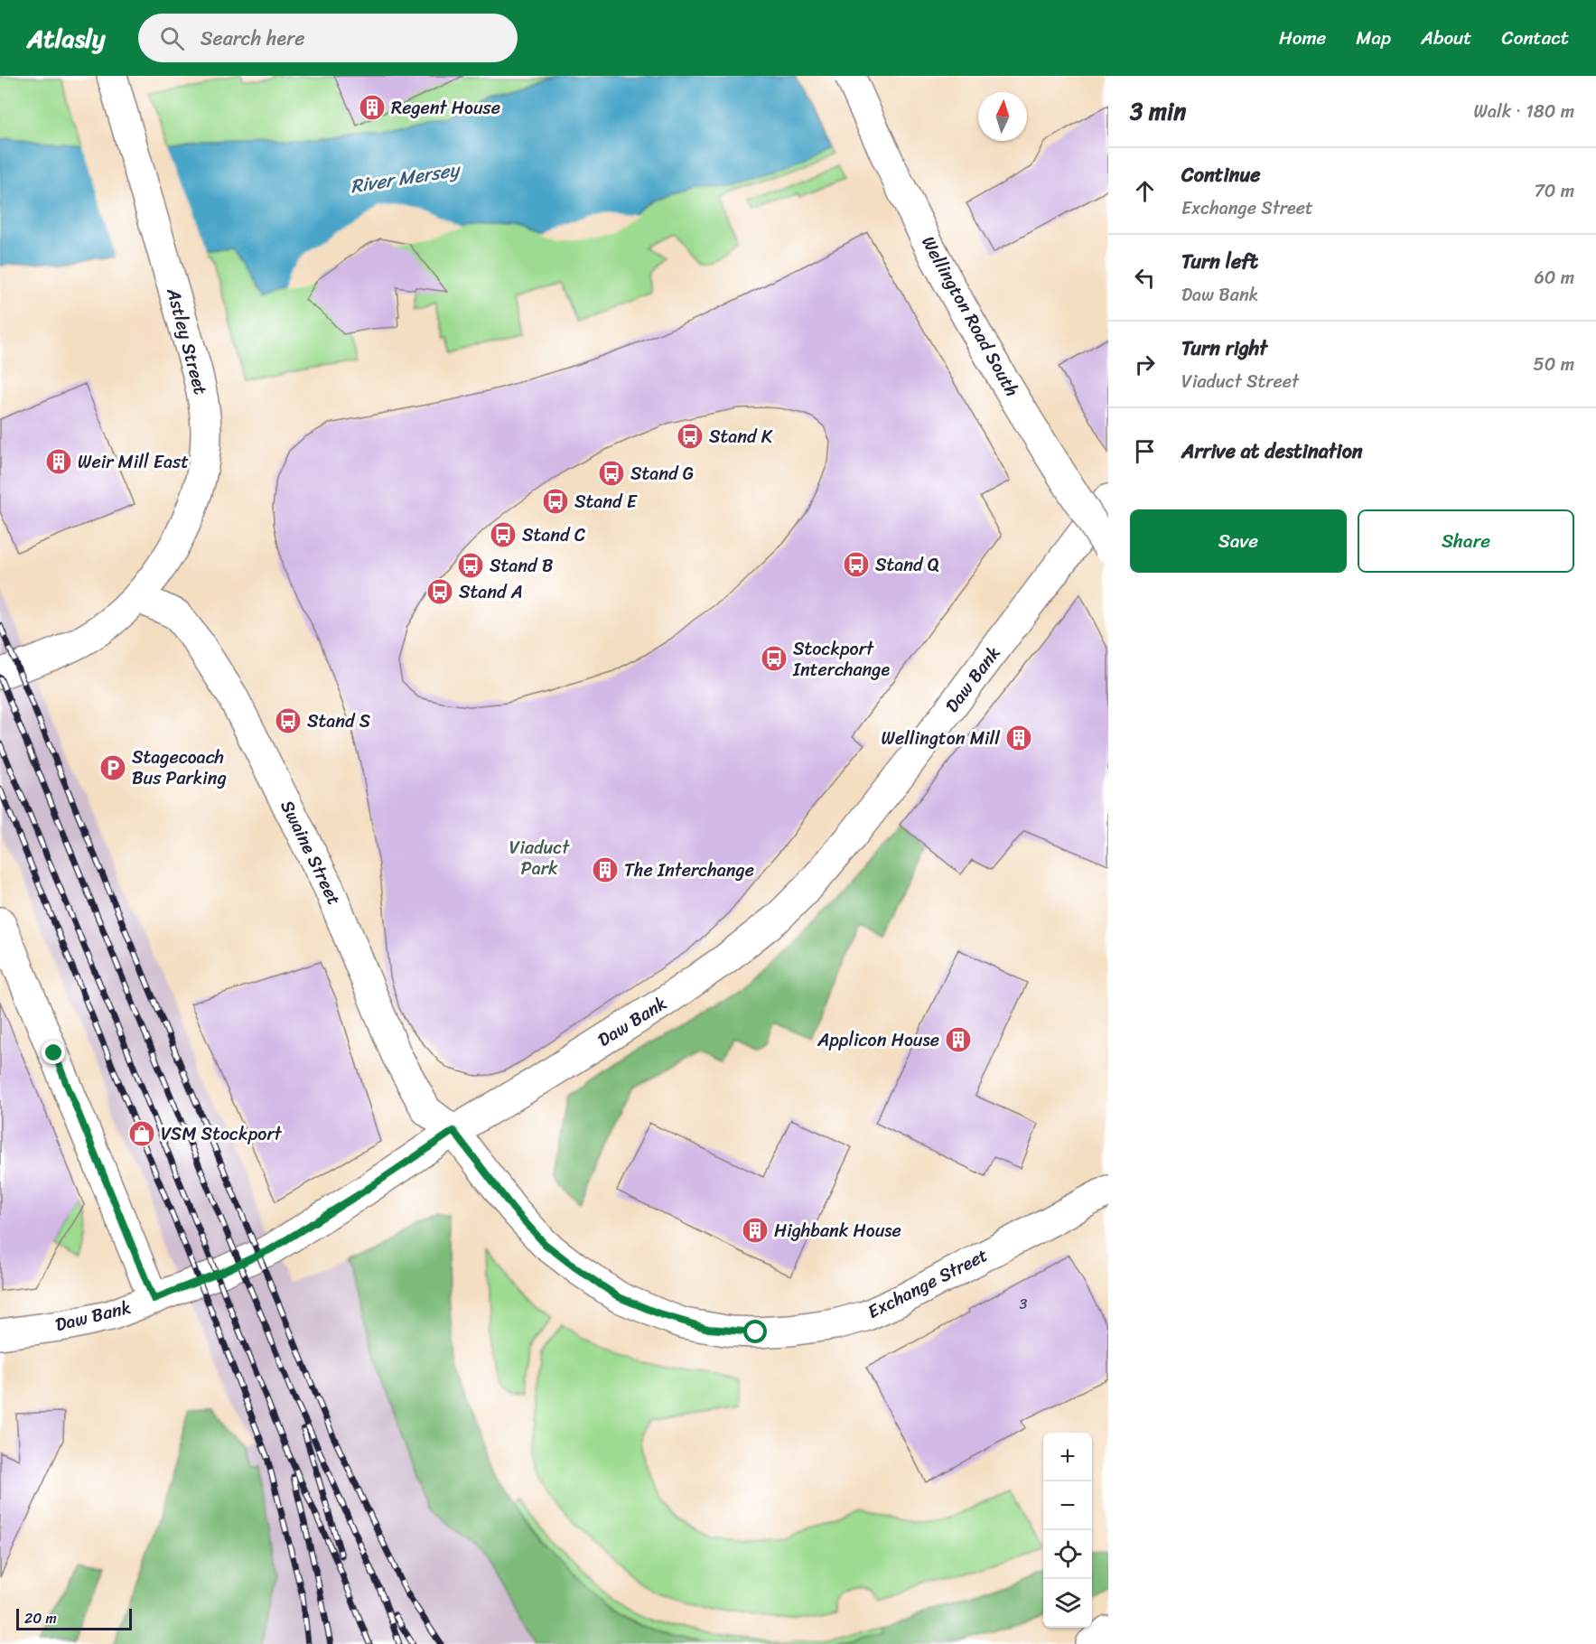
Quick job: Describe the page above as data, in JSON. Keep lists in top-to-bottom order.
{
  "streets": {
    "main road": [
      "Wellington Road South",
      "Astley Street",
      "Daw Bank",
      "Swaine Street",
      "Exchange Street"
    ]
  },
  "crossings": [
    ["Astley Street", "Swaine Street"],
    ["Daw Bank", "Swaine Street"],
    ["Daw Bank", "Exchange Street"],
    ["Swaine Street", "Exchange Street"]
  ],
  "water": ["River Mersey"],
  "parks": ["Viaduct Park"],
  "places": {
    "building": [
      "Regent House",
      "Weir Mill East",
      "Wellington Mill",
      "The Interchange",
      "Applicon House",
      "Highbank House"
    ],
    "bus stop": [
      "Stand K",
      "Stand G",
      "Stand E",
      "Stand C",
      "Stand Q",
      "Stand B",
      "Stand A",
      "Stockport Interchange",
      "Stand S"
    ],
    "parking": ["Stagecoach Bus Parking"],
    "shop": ["VSM Stockport"]
  },
  "house_numbers": ["3"],
  "scale_bar": "20 m",
  "north": "top",
  "page": {
    "header": "Atlasly",
    "search": "Search here",
    "nav": [
      "Home",
      "Map",
      "About",
      "Contact"
    ],
    "heading": ["3 min", "Walk · 180 m"],
    "list": [
      ["Continue", "Exchange Street", "70 m"],
      ["Turn left", "Daw Bank", "60 m"],
      ["Turn right", "Viaduct Street", "50 m"],
      "Arrive at destination"
    ],
    "buttons": ["Save", "Share"],
    "map_buttons": ["+", "−"],
    "scale": "20 m"
  }
}
